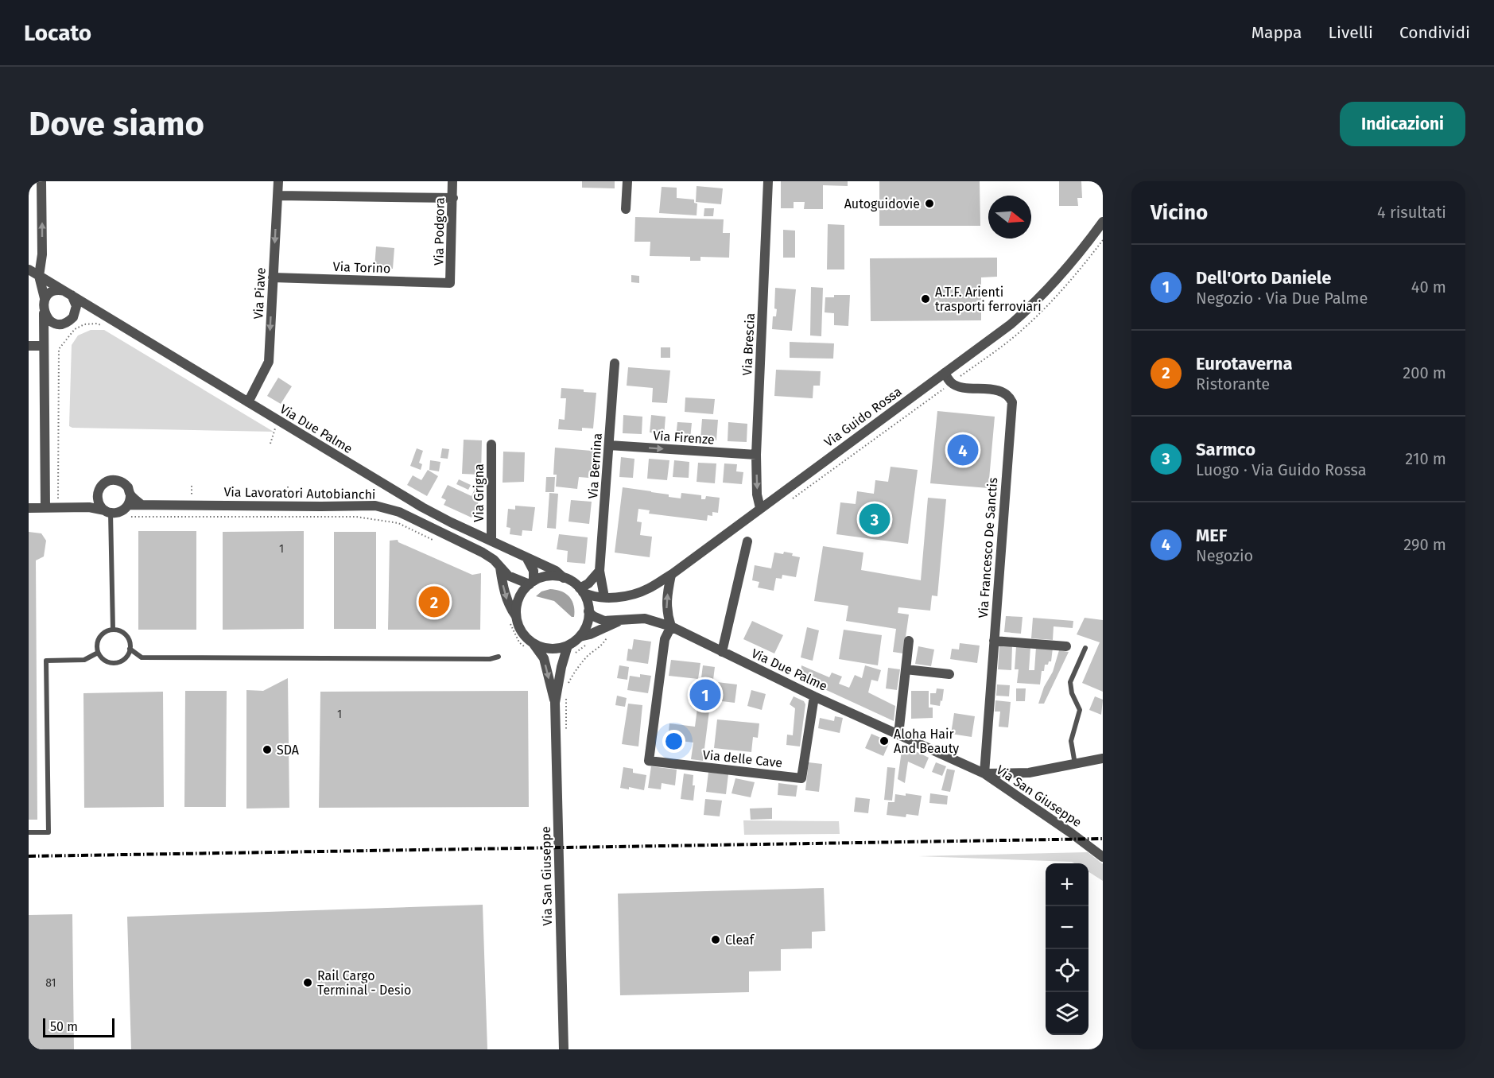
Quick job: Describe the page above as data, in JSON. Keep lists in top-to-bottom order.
{
  "streets": {
    "street": [
      "Via Podgora",
      "Via Torino",
      "Via Piave",
      "Via Brescia",
      "Via Guido Rossa",
      "Via Due Palme",
      "Via Firenze",
      "Via Bernina",
      "Via Lavoratori Autobianchi",
      "Via Grigna",
      "Via Francesco De Sanctis",
      "Via delle Cave",
      "Via San Giuseppe"
    ]
  },
  "crossings": [
    ["Via Podgora", "Via Torino"],
    ["Via Torino", "Via Piave"],
    ["Via Piave", "Via Due Palme"],
    ["Via Brescia", "Via Guido Rossa"],
    ["Via Brescia", "Via Firenze"],
    ["Via Guido Rossa", "Via Due Palme"],
    ["Via Guido Rossa", "Via Bernina"],
    ["Via Guido Rossa", "Via Lavoratori Autobianchi"],
    ["Via Guido Rossa", "Via Francesco De Sanctis"],
    ["Via Guido Rossa", "Via San Giuseppe"],
    ["Via Due Palme", "Via Lavoratori Autobianchi"],
    ["Via Due Palme", "Via Grigna"],
    ["Via Due Palme", "Via Francesco De Sanctis"],
    ["Via Due Palme", "Via delle Cave"],
    ["Via Due Palme", "Via San Giuseppe"],
    ["Via Firenze", "Via Bernina"],
    ["Via Lavoratori Autobianchi", "Via San Giuseppe"],
    ["Via Francesco De Sanctis", "Via San Giuseppe"]
  ],
  "one_way": ["Via Piave", "Via Firenze"],
  "places": [
    "Autoguidovie",
    "A.T.F. Arienti trasporti ferroviari",
    "Aloha Hair And Beauty",
    "SDA",
    "Cleaf",
    "Rail Cargo Terminal - Desio"
  ],
  "house_numbers": ["1", "1", "81"],
  "scale_bar": "50 m",
  "north": "right",
  "page": {
    "header": "Locato",
    "nav": ["Mappa", "Livelli", "Condividi"],
    "buttons": "Indicazioni",
    "title": "Dove siamo",
    "heading": ["Vicino", "4 risultati"],
    "list": [
      {
        "mark": "1",
        "name": "Dell'Orto Daniele",
        "note": "Negozio · Via Due Palme",
        "value": "40 m"
      },
      {
        "mark": "2",
        "name": "Eurotaverna",
        "note": "Ristorante",
        "value": "200 m"
      },
      {
        "mark": "3",
        "name": "Sarmco",
        "note": "Luogo · Via Guido Rossa",
        "value": "210 m"
      },
      {
        "mark": "4",
        "name": "MEF",
        "note": "Negozio",
        "value": "290 m"
      }
    ],
    "pins": [
      "4",
      "3",
      "2",
      "1"
    ],
    "map_buttons": ["+", "−"],
    "scale": "50 m"
  }
}
